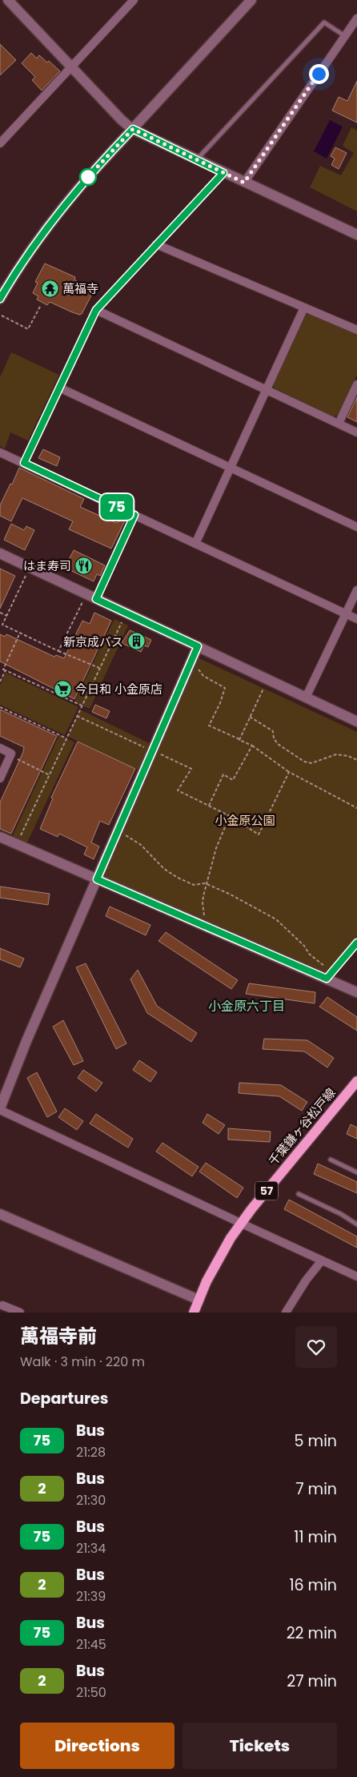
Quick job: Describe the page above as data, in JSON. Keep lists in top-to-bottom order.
{
  "streets": {
    "main road": ["千葉鎌ヶ谷松戸線", "57"]
  },
  "districts": ["小金原六丁目"],
  "parks": ["小金原公園"],
  "places": {
    "temple": ["萬福寺"],
    "restaurant": ["はま寿司"],
    "building": ["新京成バス"],
    "supermarket": ["今日和 小金原店"]
  },
  "lines": ["bus line 75"],
  "page": {
    "on_map": "75",
    "heading": [
      ["萬福寺前", "Walk · 3 min · 220 m"],
      "Departures"
    ],
    "list": [
      {
        "mark": "75",
        "name": "Bus",
        "note": "21:28",
        "value": "5 min"
      },
      {
        "mark": "2",
        "name": "Bus",
        "note": "21:30",
        "value": "7 min"
      },
      {
        "mark": "75",
        "name": "Bus",
        "note": "21:34",
        "value": "11 min"
      },
      {
        "mark": "2",
        "name": "Bus",
        "note": "21:39",
        "value": "16 min"
      },
      {
        "mark": "75",
        "name": "Bus",
        "note": "21:45",
        "value": "22 min"
      },
      {
        "mark": "2",
        "name": "Bus",
        "note": "21:50",
        "value": "27 min"
      }
    ],
    "buttons": ["Directions", "Tickets"]
  }
}
